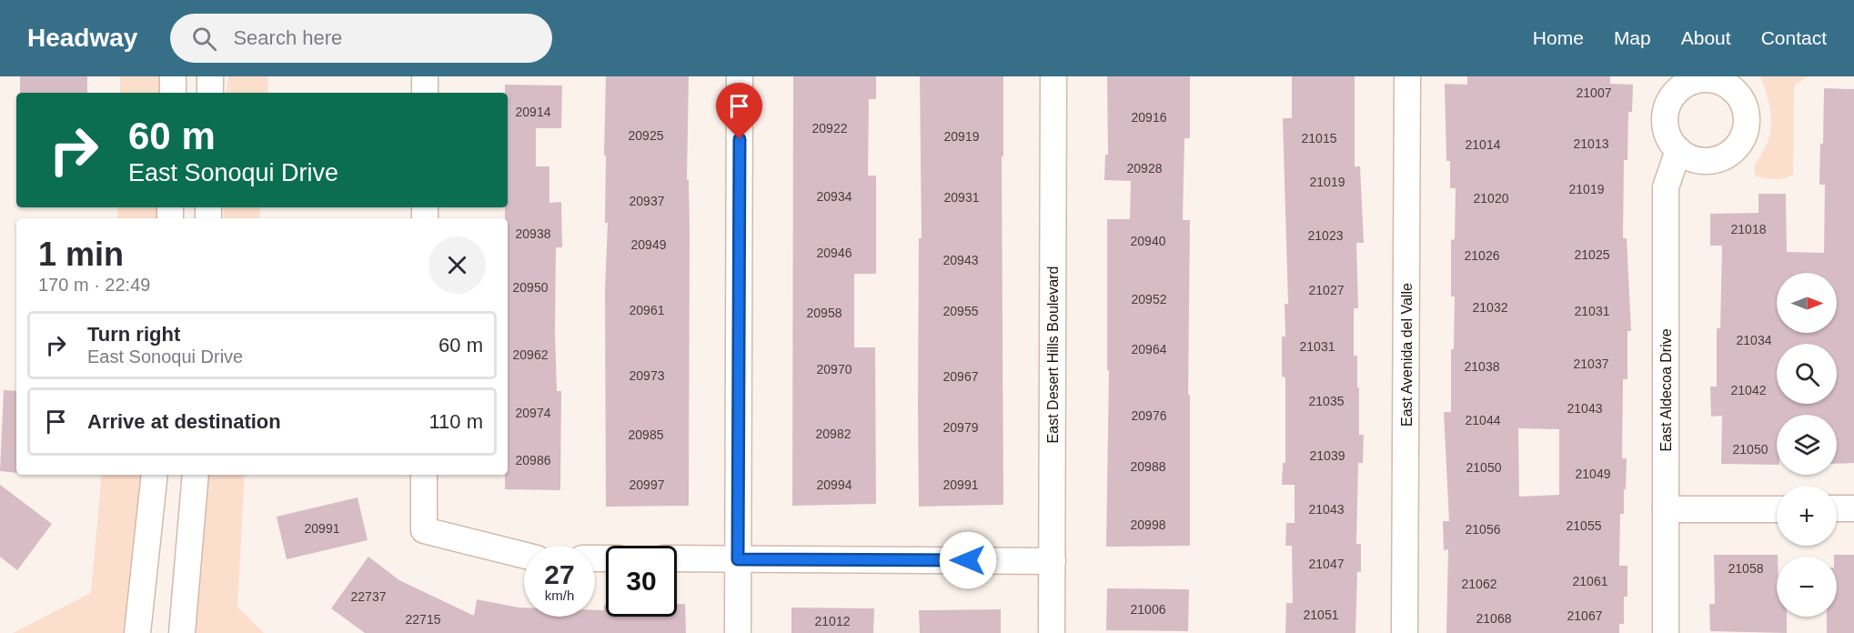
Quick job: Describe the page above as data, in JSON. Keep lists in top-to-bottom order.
{
  "streets": {
    "street": ["East Desert Hills Boulevard", "East Avenida del Valle", "East Aldecoa Drive"]
  },
  "house_numbers": [
    "21007",
    "20914",
    "20916",
    "20922",
    "20925",
    "20919",
    "21015",
    "21013",
    "21014",
    "20928",
    "21019",
    "21019",
    "20934",
    "20931",
    "21020",
    "20937",
    "21018",
    "20938",
    "21023",
    "20940",
    "20949",
    "20946",
    "21025",
    "21026",
    "20943",
    "20950",
    "21027",
    "20952",
    "21032",
    "20961",
    "20955",
    "21031",
    "20958",
    "21034",
    "21031",
    "20964",
    "20962",
    "21037",
    "21038",
    "20970",
    "20973",
    "20967",
    "21042",
    "21035",
    "21043",
    "20974",
    "20976",
    "21044",
    "20979",
    "20982",
    "20985",
    "21050",
    "21039",
    "20986",
    "20988",
    "21050",
    "21049",
    "20997",
    "20994",
    "20991",
    "21043",
    "20998",
    "21055",
    "20991",
    "21056",
    "21047",
    "21058",
    "21061",
    "21062",
    "22737",
    "21006",
    "21051",
    "21067",
    "21068",
    "22715",
    "21012"
  ],
  "north": "right",
  "page": {
    "header": "Headway",
    "search": "Search here",
    "nav": [
      "Home",
      "Map",
      "About",
      "Contact"
    ],
    "turn": ["60 m", "East Sonoqui Drive"],
    "heading": ["1 min", "170 m · 22:49"],
    "map_buttons": ["+", "−"],
    "list": [
      {
        "name": "Turn right",
        "note": "East Sonoqui Drive",
        "value": "60 m"
      },
      {
        "name": "Arrive at destination",
        "value": "110 m"
      }
    ],
    "speed": "27 km/h",
    "limit": "30"
  }
}
